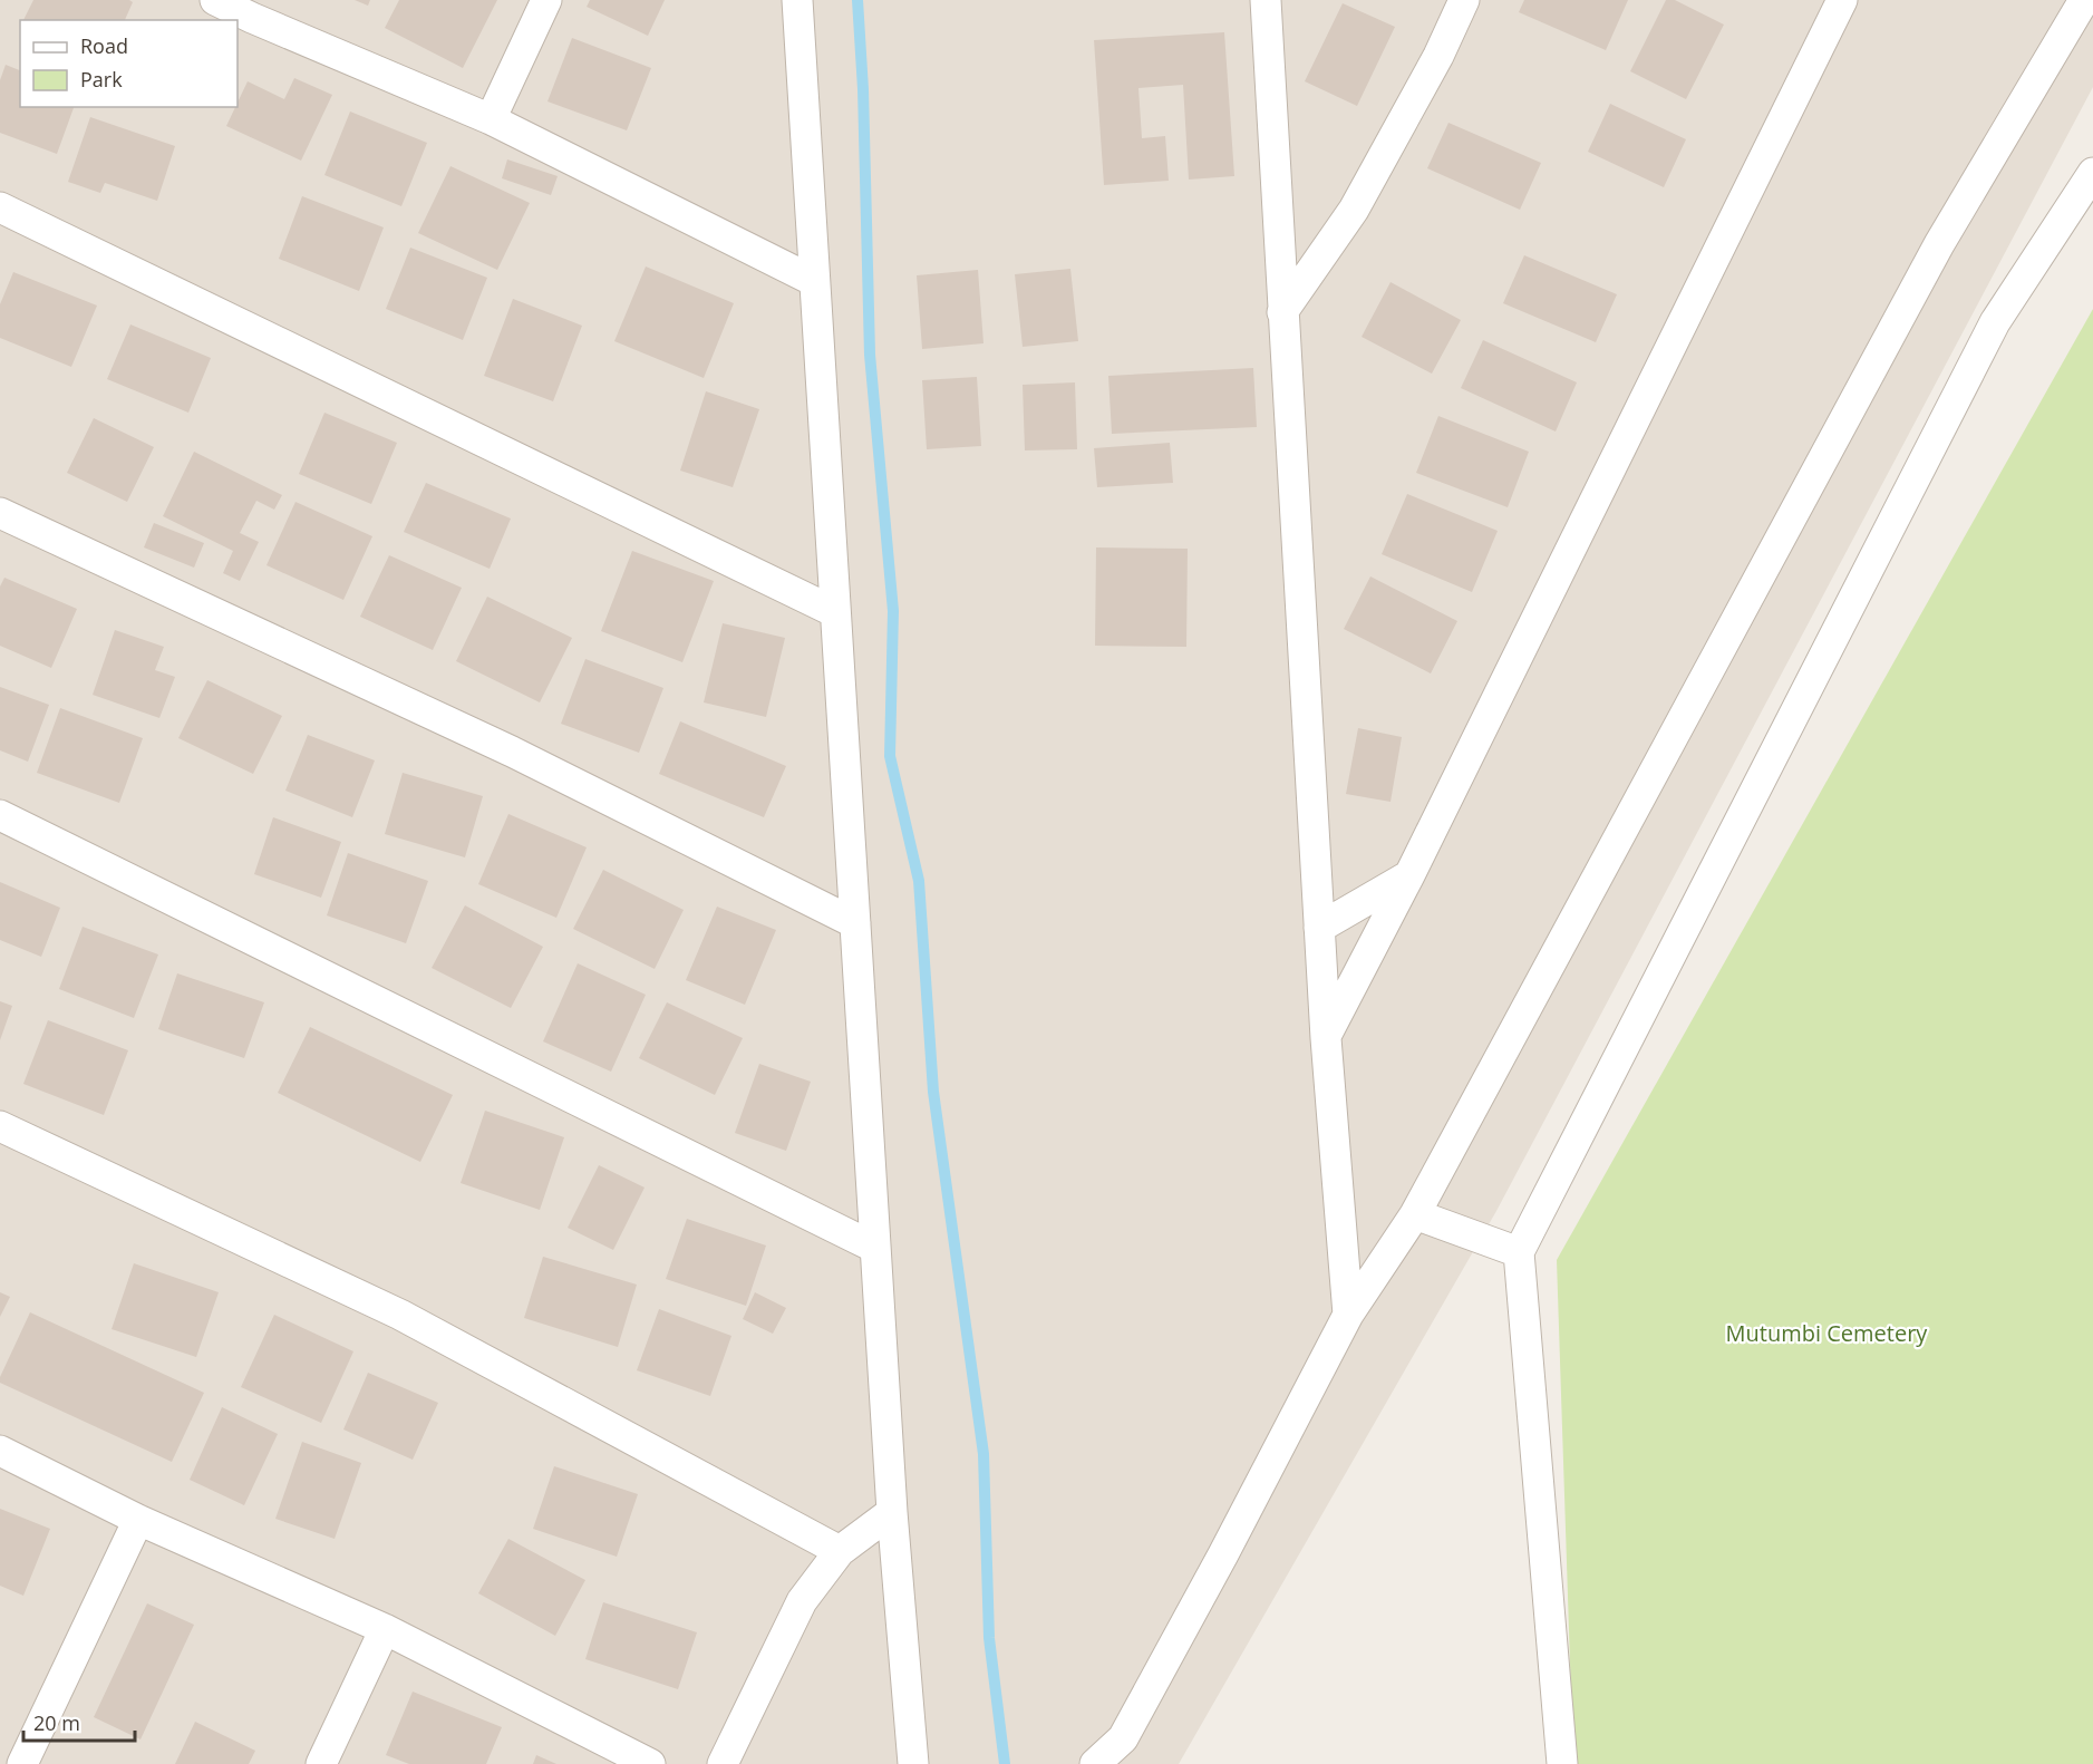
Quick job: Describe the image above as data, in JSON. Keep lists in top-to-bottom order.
{
  "parks": ["Mutumbi Cemetery"],
  "legend": ["Road", "Park"],
  "scale_bar": "20 m"
}
